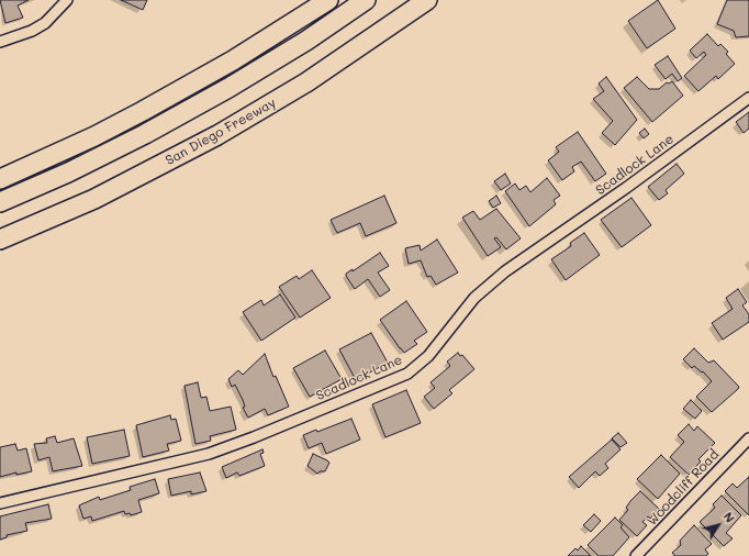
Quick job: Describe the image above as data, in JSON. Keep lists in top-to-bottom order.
{
  "streets": {
    "highway": ["San Diego Freeway"],
    "street": ["Scadlock Lane", "Woodcliff Road"]
  },
  "north": "top right"
}
